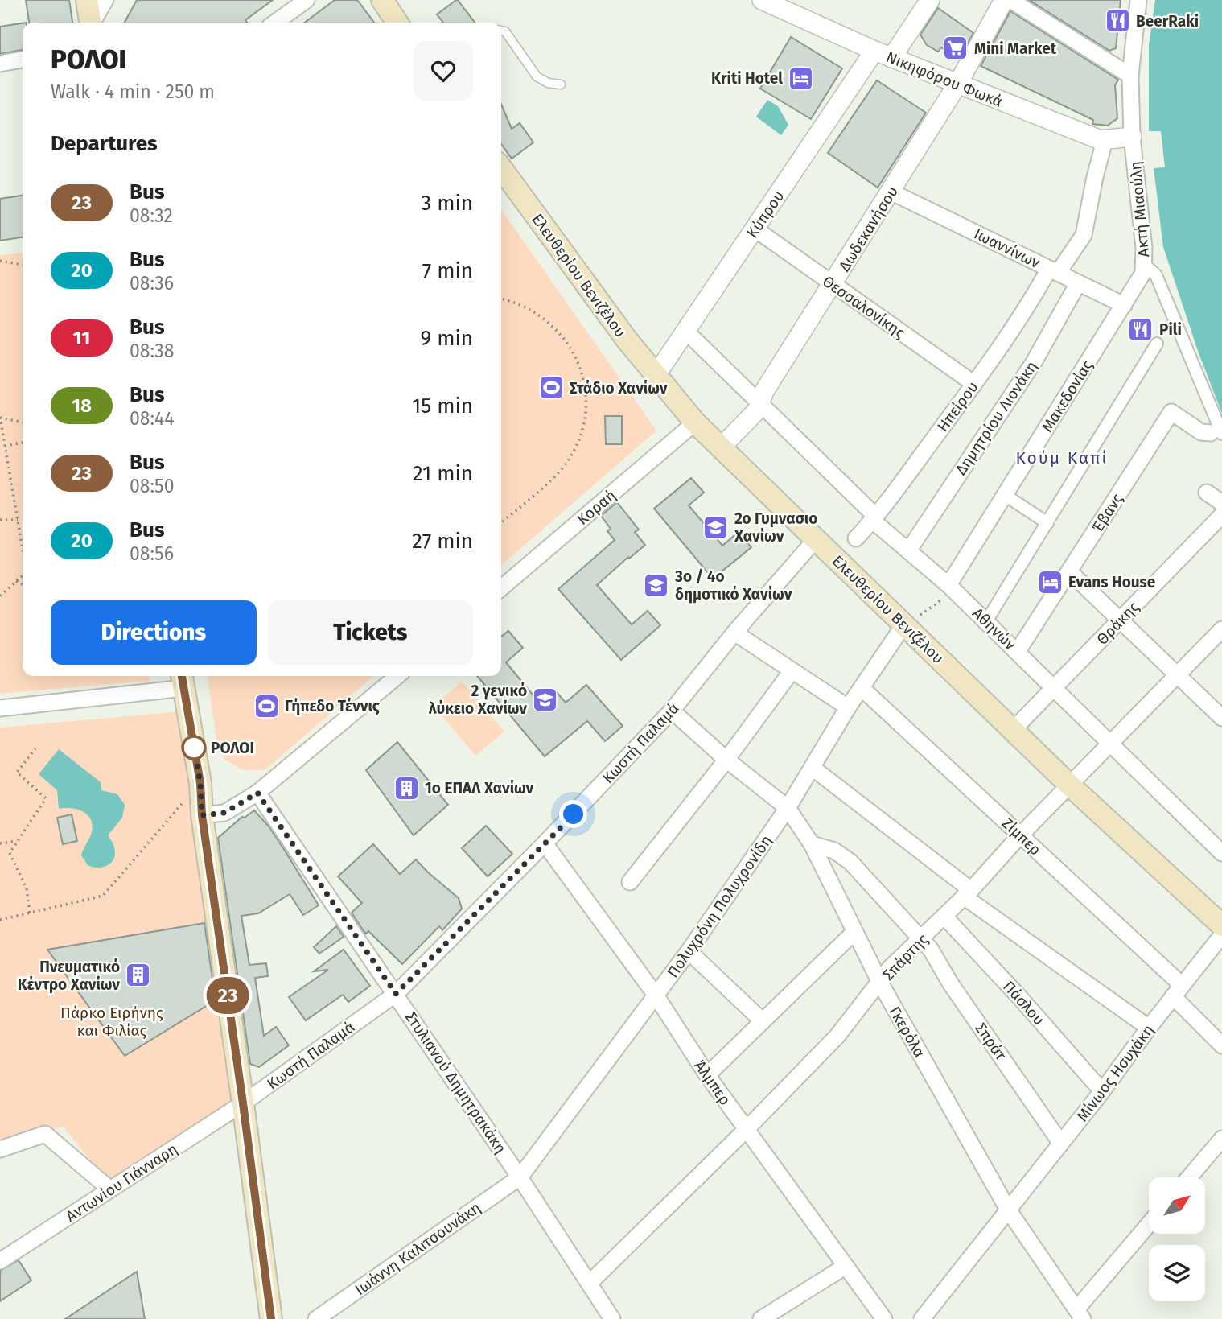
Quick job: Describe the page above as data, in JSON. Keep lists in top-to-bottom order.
{
  "streets": {
    "main road": ["Ελευθερίου Βενιζέλου"],
    "street": [
      "Νικηφόρου Φωκά",
      "Ακτή Μιαούλη",
      "Κύπρου",
      "Δωδεκανήσου",
      "Ιωαννίνων",
      "Θεσσαλονίκης",
      "Μακεδονίας",
      "Ηπείρου",
      "Δημητρίου Λιονάκη",
      "Κοραή",
      "Έβανς",
      "Θράκης",
      "Αθηνών",
      "Κωστή Παλαμά",
      "Ζίμπερ",
      "Πολυχρόνη Πολυχρονίδη",
      "Σπάρτης",
      "Πάσλου",
      "Γκερόλα",
      "Σπράτ",
      "Μίνωος Ησυχάκη",
      "Στυλιανού Δημητρακάκη",
      "Άλμπερ",
      "Αντωνίου Γιάνναρη",
      "Ιωάννη Καλιτσουνάκη"
    ]
  },
  "crossings": [
    ["Νικηφόρου Φωκά", "Κύπρου"],
    ["Νικηφόρου Φωκά", "Δωδεκανήσου"],
    ["Νικηφόρου Φωκά", "Ηπείρου"],
    ["Ακτή Μιαούλη", "Μακεδονίας"],
    ["Ακτή Μιαούλη", "Έβανς"],
    ["Κύπρου", "Ελευθερίου Βενιζέλου"],
    ["Κύπρου", "Θεσσαλονίκης"],
    ["Κύπρου", "Αθηνών"],
    ["Δωδεκανήσου", "Ιωαννίνων"],
    ["Δωδεκανήσου", "Ελευθερίου Βενιζέλου"],
    ["Δωδεκανήσου", "Θεσσαλονίκης"],
    ["Δωδεκανήσου", "Αθηνών"],
    ["Ιωαννίνων", "Μακεδονίας"],
    ["Ιωαννίνων", "Ηπείρου"],
    ["Ιωαννίνων", "Δημητρίου Λιονάκη"],
    ["Ελευθερίου Βενιζέλου", "Κοραή"],
    ["Ελευθερίου Βενιζέλου", "Θράκης"],
    ["Ελευθερίου Βενιζέλου", "Κωστή Παλαμά"],
    ["Ελευθερίου Βενιζέλου", "Πολυχρόνη Πολυχρονίδη"],
    ["Ελευθερίου Βενιζέλου", "Σπάρτης"],
    ["Θεσσαλονίκης", "Ηπείρου"],
    ["Μακεδονίας", "Αθηνών"],
    ["Ηπείρου", "Αθηνών"],
    ["Δημητρίου Λιονάκη", "Αθηνών"],
    ["Έβανς", "Αθηνών"],
    ["Θράκης", "Αθηνών"],
    ["Αθηνών", "Σπάρτης"],
    ["Κωστή Παλαμά", "Γκερόλα"],
    ["Κωστή Παλαμά", "Στυλιανού Δημητρακάκη"],
    ["Κωστή Παλαμά", "Άλμπερ"],
    ["Κωστή Παλαμά", "Αντωνίου Γιάνναρη"],
    ["Ζίμπερ", "Πολυχρόνη Πολυχρονίδη"],
    ["Ζίμπερ", "Σπάρτης"],
    ["Ζίμπερ", "Μίνωος Ησυχάκη"],
    ["Πολυχρόνη Πολυχρονίδη", "Γκερόλα"],
    ["Πολυχρόνη Πολυχρονίδη", "Στυλιανού Δημητρακάκη"],
    ["Πολυχρόνη Πολυχρονίδη", "Άλμπερ"],
    ["Πολυχρόνη Πολυχρονίδη", "Ιωάννη Καλιτσουνάκη"],
    ["Σπάρτης", "Πάσλου"],
    ["Σπάρτης", "Γκερόλα"],
    ["Σπάρτης", "Σπράτ"],
    ["Σπάρτης", "Στυλιανού Δημητρακάκη"],
    ["Σπάρτης", "Άλμπερ"],
    ["Πάσλου", "Μίνωος Ησυχάκη"],
    ["Γκερόλα", "Σπράτ"],
    ["Γκερόλα", "Μίνωος Ησυχάκη"],
    ["Σπράτ", "Μίνωος Ησυχάκη"],
    ["Στυλιανού Δημητρακάκη", "Ιωάννη Καλιτσουνάκη"]
  ],
  "districts": ["Κούμ Καπί"],
  "parks": ["Πάρκο Ειρήνης και Φιλίας"],
  "places": {
    "restaurant": ["BeerRaki", "Pili"],
    "supermarket": ["Mini Market"],
    "hotel": ["Kriti Hotel", "Evans House"],
    "sports": ["Στάδιο Χανίων", "Γήπεδο Τέννις"],
    "school or university": ["2ο Γυμνασιο Χανίων", "3ο / 4ο δημοτικό Χανίων", "2 γενικό λύκειο Χανίων"],
    "other": ["ΡΟΛΟΙ"],
    "building": ["1ο ΕΠΑΛ Χανίων", "Πνευματικό Κέντρο Χανίων"]
  },
  "lines": ["bus line 23"],
  "north": "top right",
  "page": {
    "on_map": "23",
    "heading": [
      ["ΡΟΛΟΙ", "Walk · 4 min · 250 m"],
      "Departures"
    ],
    "list": [
      {
        "mark": "23",
        "name": "Bus",
        "note": "08:32",
        "value": "3 min"
      },
      {
        "mark": "20",
        "name": "Bus",
        "note": "08:36",
        "value": "7 min"
      },
      {
        "mark": "11",
        "name": "Bus",
        "note": "08:38",
        "value": "9 min"
      },
      {
        "mark": "18",
        "name": "Bus",
        "note": "08:44",
        "value": "15 min"
      },
      {
        "mark": "23",
        "name": "Bus",
        "note": "08:50",
        "value": "21 min"
      },
      {
        "mark": "20",
        "name": "Bus",
        "note": "08:56",
        "value": "27 min"
      }
    ],
    "buttons": ["Directions", "Tickets"]
  }
}
